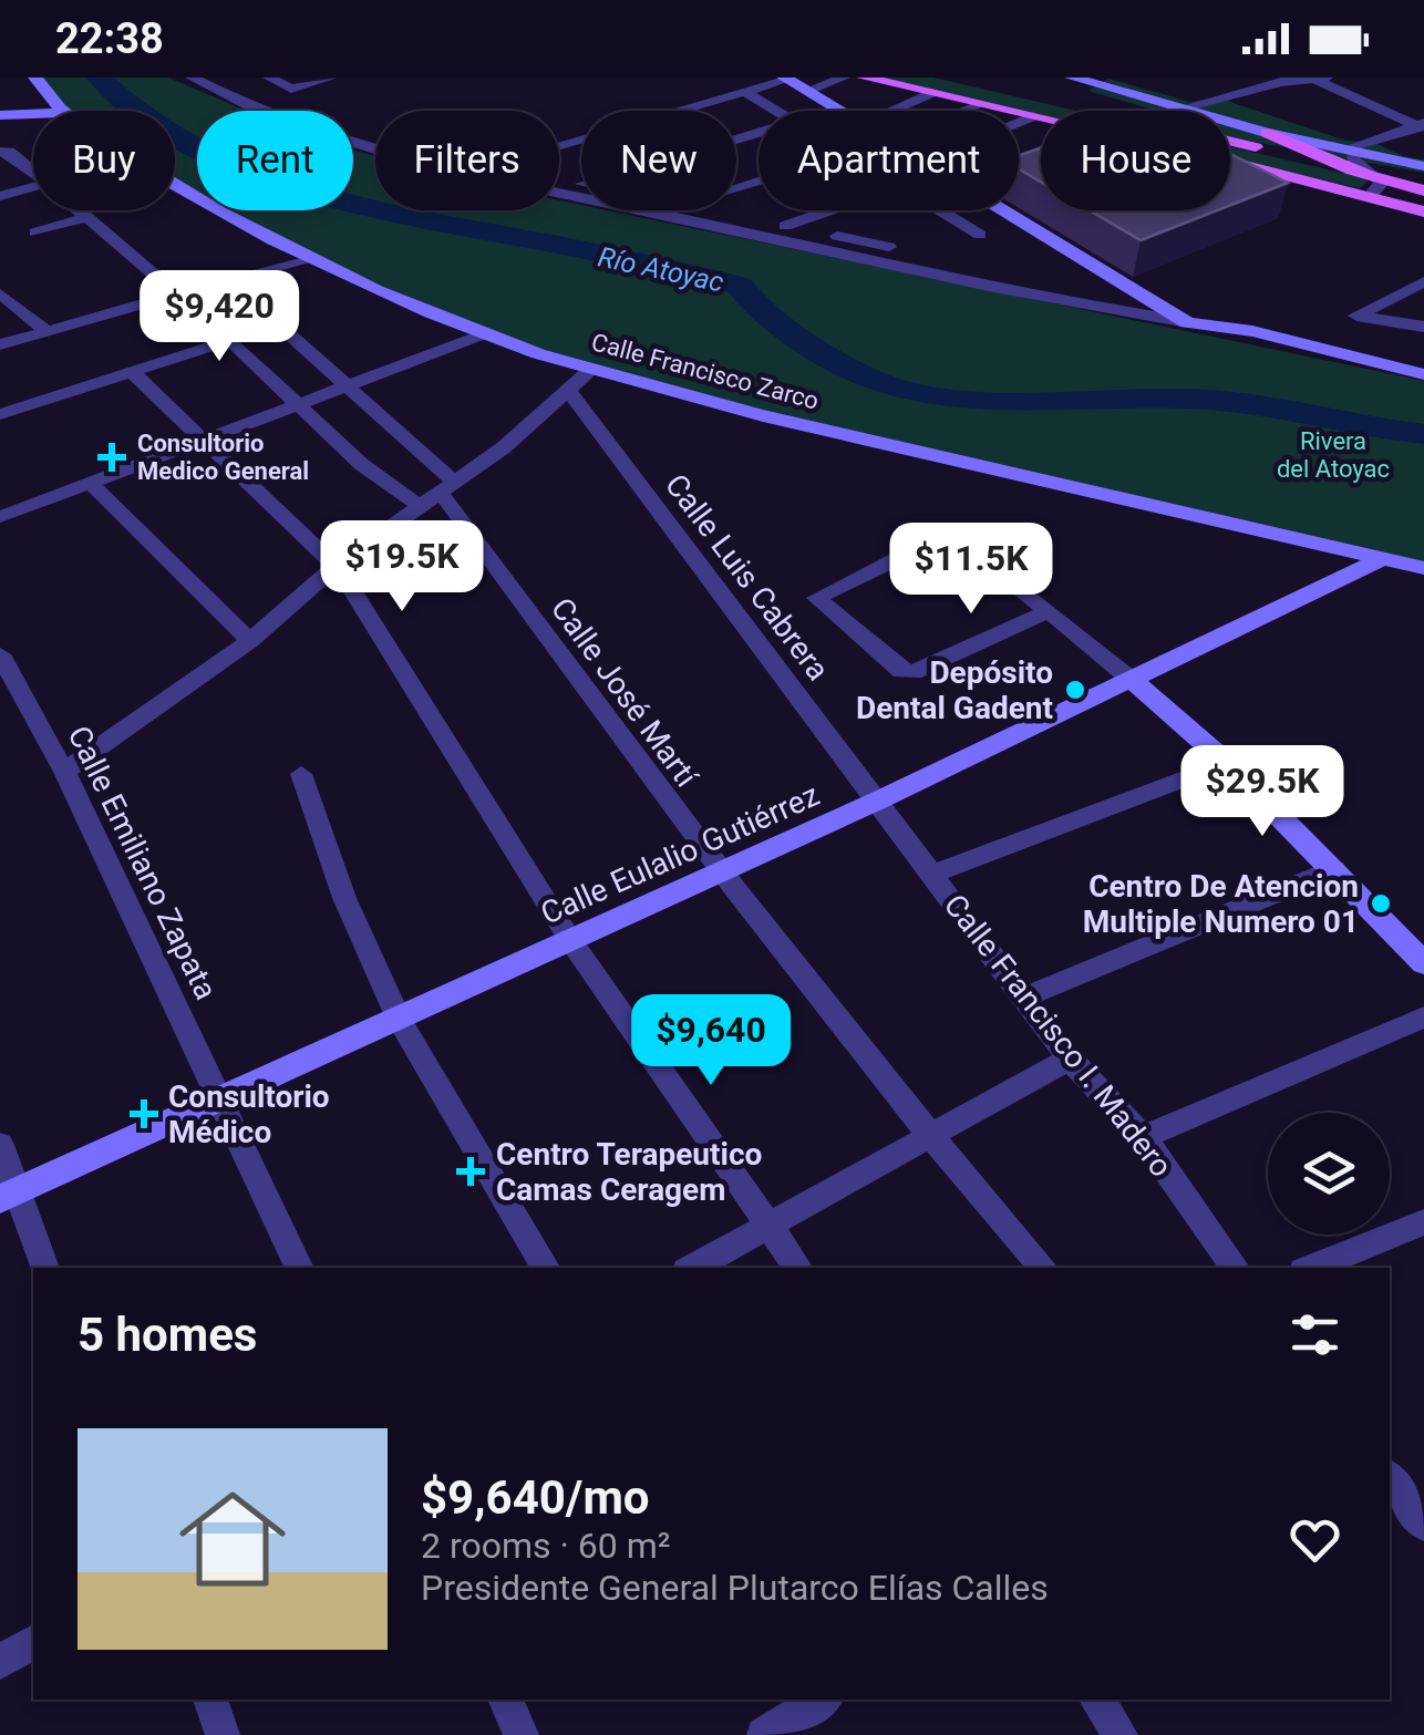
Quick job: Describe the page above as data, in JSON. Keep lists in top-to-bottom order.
{
  "streets": {
    "street": [
      "Calle Francisco Zarco",
      "Calle Luis Cabrera",
      "Calle José Martí",
      "Calle Eulalio Gutiérrez",
      "Calle Emiliano Zapata",
      "Calle Francisco I. Madero"
    ]
  },
  "crossings": [
    ["Calle Francisco Zarco", "Calle Eulalio Gutiérrez"],
    ["Calle Luis Cabrera", "Calle Eulalio Gutiérrez"],
    ["Calle Luis Cabrera", "Calle Francisco I. Madero"],
    ["Calle José Martí", "Calle Eulalio Gutiérrez"],
    ["Calle Eulalio Gutiérrez", "Calle Emiliano Zapata"],
    ["Calle Eulalio Gutiérrez", "Calle Francisco I. Madero"]
  ],
  "water": ["Río Atoyac"],
  "parks": ["Rivera del Atoyac"],
  "places": {
    "health": ["Consultorio Medico General", "Consultorio Médico", "Centro Terapeutico Camas Ceragem"],
    "other": ["Depósito Dental Gadent", "Centro De Atencion Multiple Numero 01"]
  },
  "page": {
    "status": "22:38",
    "chip": [
      "Buy",
      "Rent",
      "Filters",
      "New",
      "Apartment",
      "House"
    ],
    "price": [
      "$9,420",
      "$19.5K",
      "$11.5K",
      "$29.5K",
      "$9,640"
    ],
    "heading": "5 homes",
    "list": [
      {
        "name": "$9,640/mo",
        "note": "2 rooms · 60 m² · Presidente General Plutarco Elías Calles"
      }
    ]
  }
}
